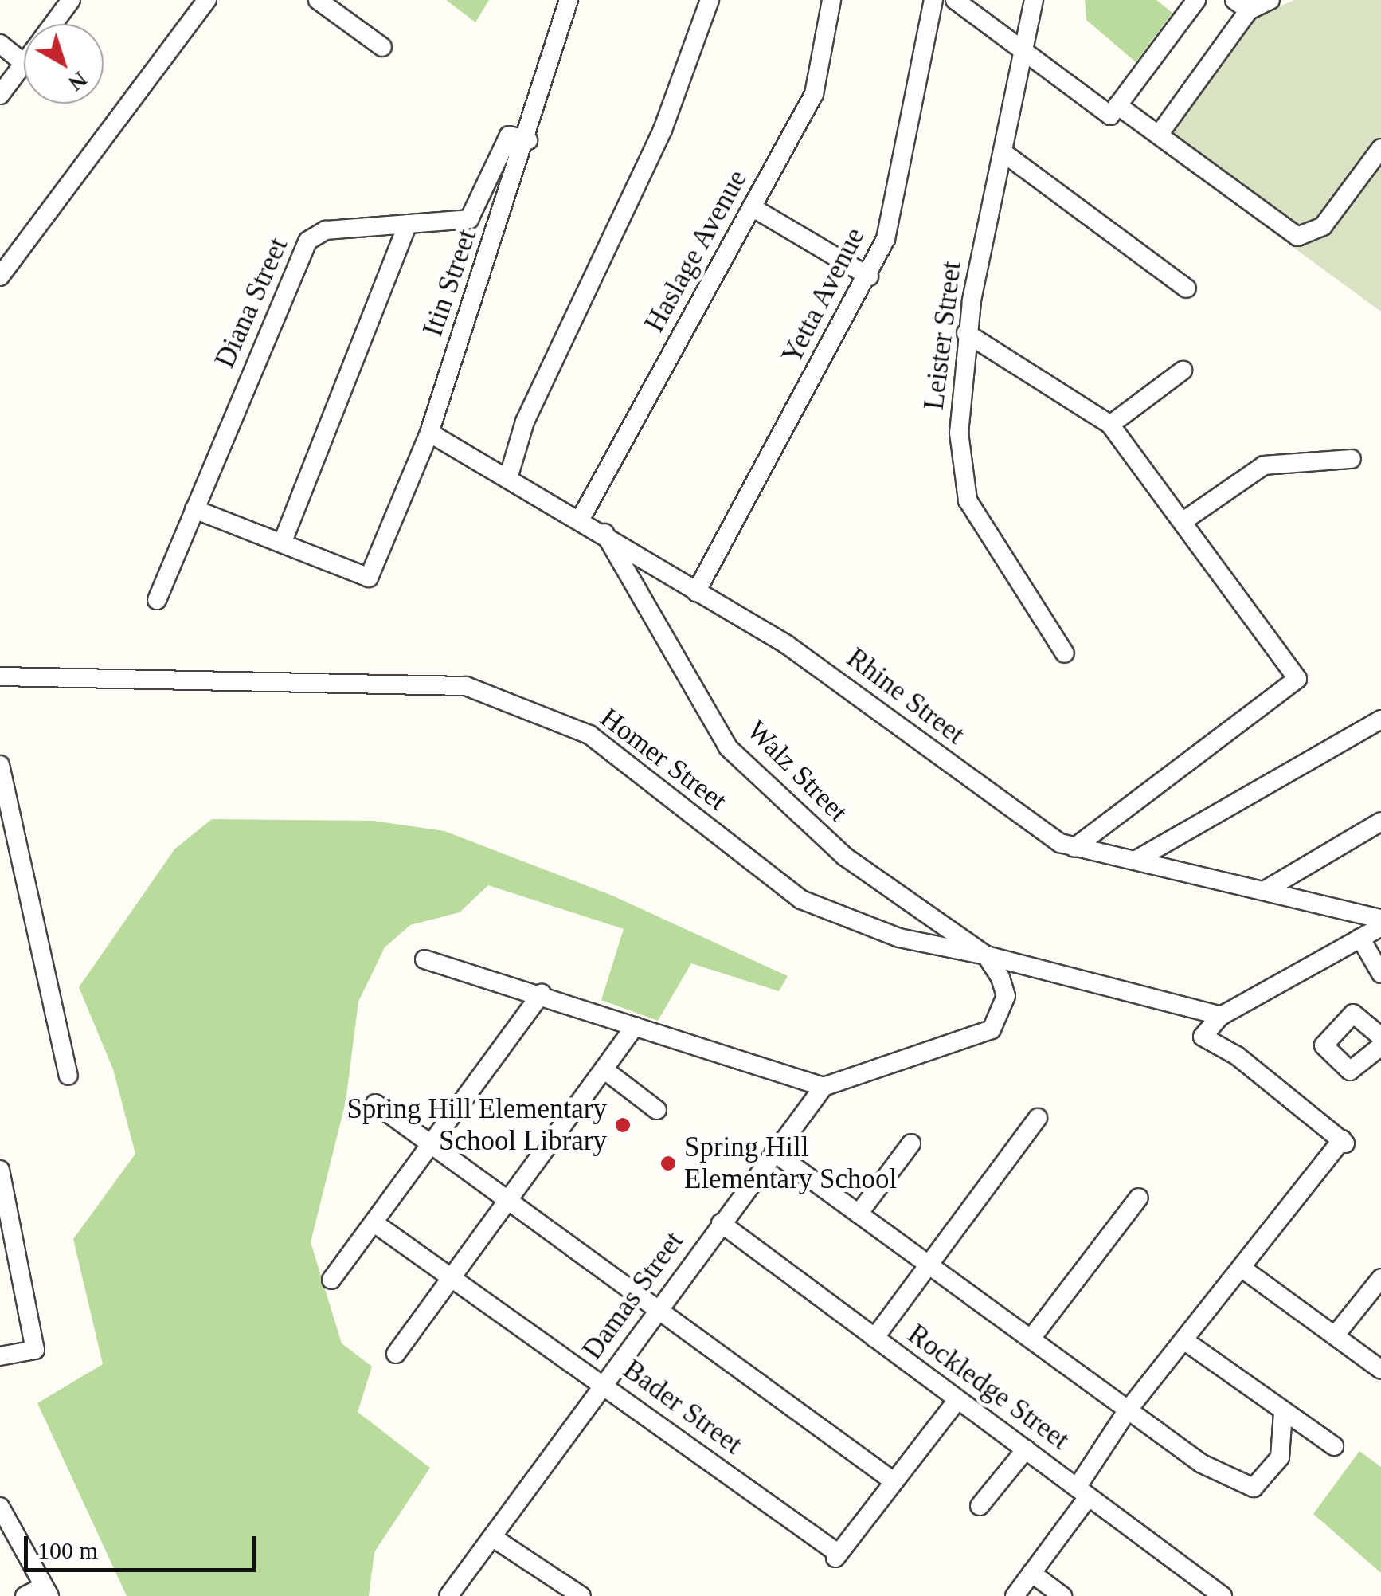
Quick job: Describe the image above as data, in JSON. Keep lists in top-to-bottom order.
{
  "streets": {
    "street": [
      "Haslage Avenue",
      "Itin Street",
      "Yetta Avenue",
      "Diana Street",
      "Leister Street",
      "Rhine Street",
      "Homer Street",
      "Walz Street",
      "Damas Street",
      "Rockledge Street",
      "Bader Street"
    ]
  },
  "crossings": [
    ["Haslage Avenue", "Rhine Street"],
    ["Itin Street", "Diana Street"],
    ["Itin Street", "Rhine Street"],
    ["Yetta Avenue", "Rhine Street"],
    ["Rhine Street", "Walz Street"],
    ["Homer Street", "Walz Street"],
    ["Damas Street", "Rockledge Street"],
    ["Damas Street", "Bader Street"]
  ],
  "places": ["Spring Hill Elementary School Library", "Spring Hill Elementary School"],
  "scale_bar": "100 m",
  "north": "bottom right"
}
